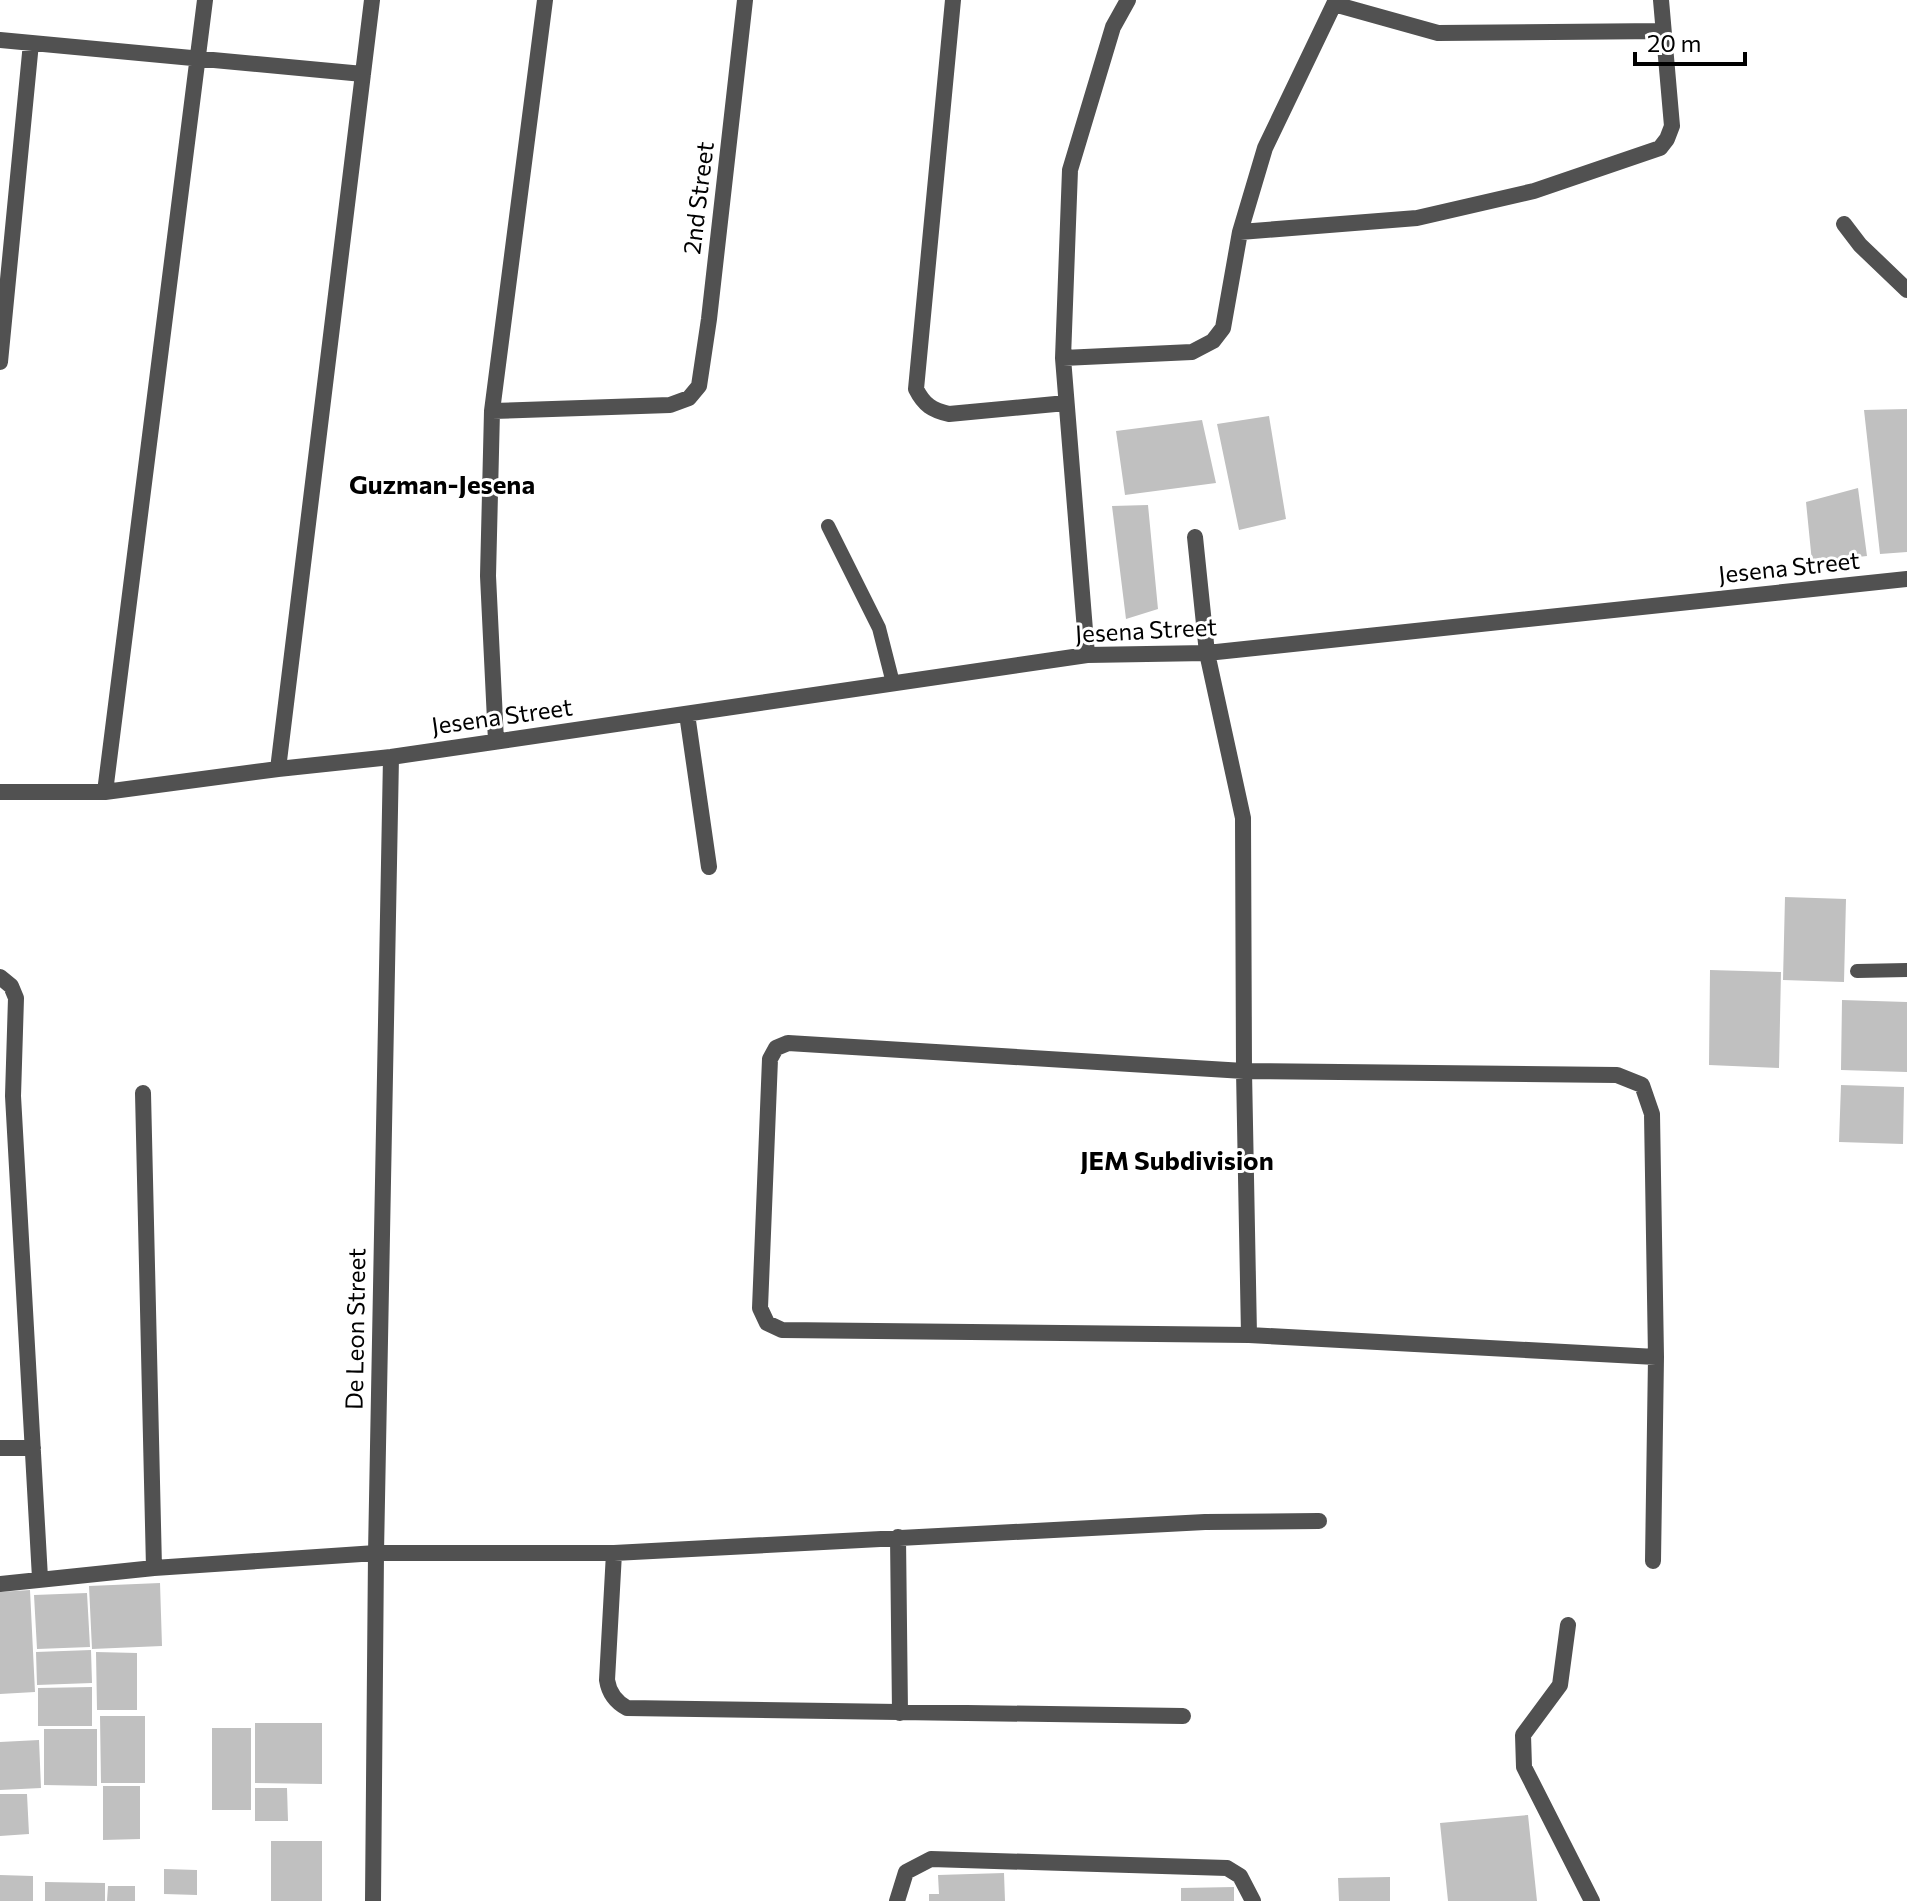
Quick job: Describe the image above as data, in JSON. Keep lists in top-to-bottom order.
{
  "streets": {
    "street": ["2nd Street", "Jesena Street", "De Leon Street"]
  },
  "crossings": [
    ["Jesena Street", "De Leon Street"]
  ],
  "districts": ["Guzman-Jesena", "JEM Subdivision"],
  "scale_bar": "20 m"
}
